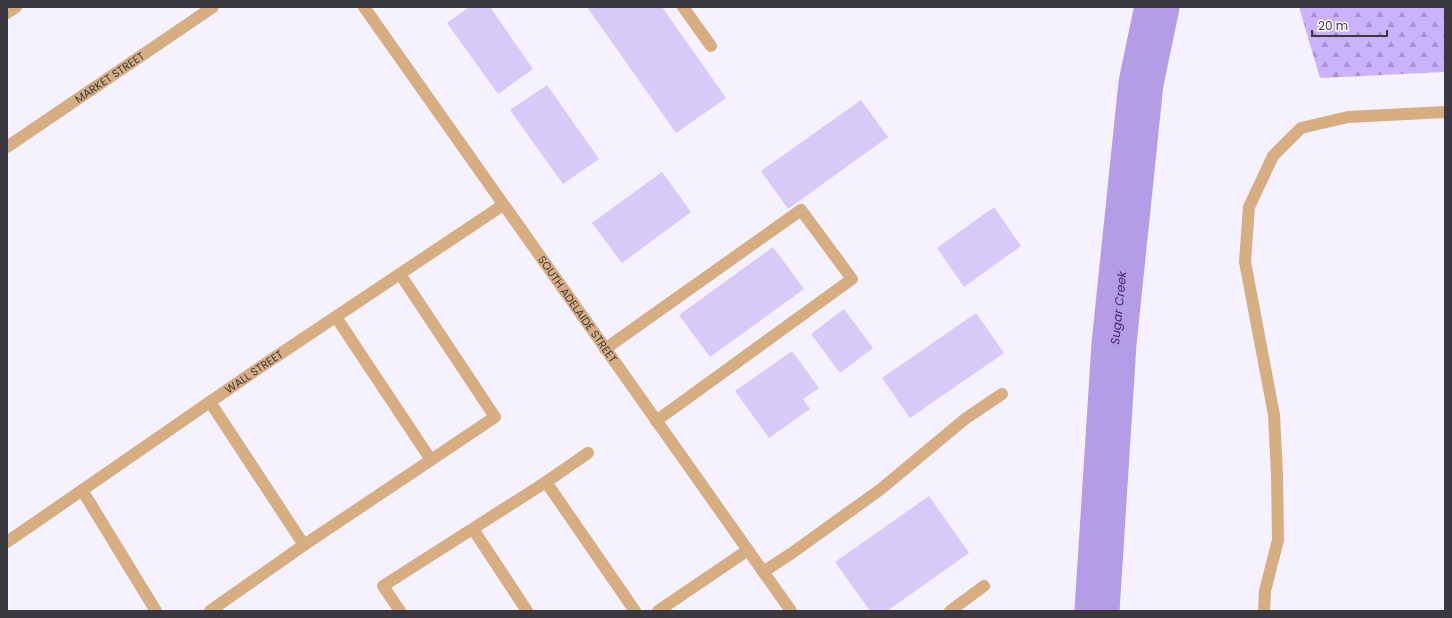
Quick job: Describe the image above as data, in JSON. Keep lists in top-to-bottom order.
{
  "streets": {
    "street": ["MARKET STREET", "SOUTH ADELAIDE STREET", "WALL STREET"]
  },
  "crossings": [
    ["SOUTH ADELAIDE STREET", "WALL STREET"]
  ],
  "water": ["Sugar Creek"],
  "scale_bar": "20 m"
}
